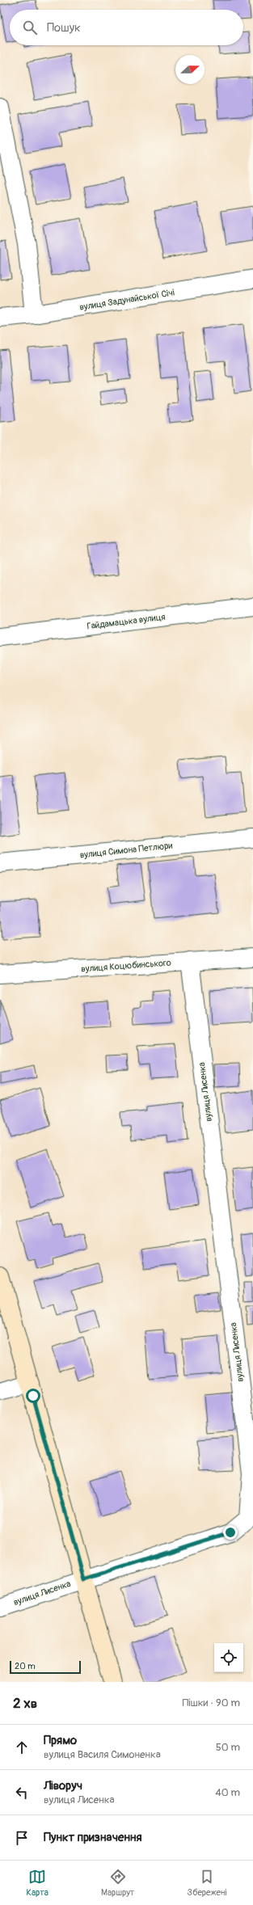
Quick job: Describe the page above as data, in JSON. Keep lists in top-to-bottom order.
{
  "streets": {
    "street": [
      "вулиця Задунайської Січі",
      "Гайдамацька вулиця",
      "вулиця Симона Петлюри",
      "вулиця Коцюбинського",
      "вулиця Лисенка"
    ]
  },
  "crossings": [
    ["вулиця Коцюбинського", "вулиця Лисенка"]
  ],
  "scale_bar": "20 m",
  "north": "right",
  "page": {
    "search": "Пошук",
    "scale": "20 m",
    "heading": ["2 хв", "Пішки · 90 m"],
    "list": [
      ["Прямо", "вулиця Василя Симоненка", "50 m"],
      ["Ліворуч", "вулиця Лисенка", "40 m"],
      "Пункт призначення"
    ],
    "nav": ["Карта", "Маршрут", "Збережені"]
  }
}
